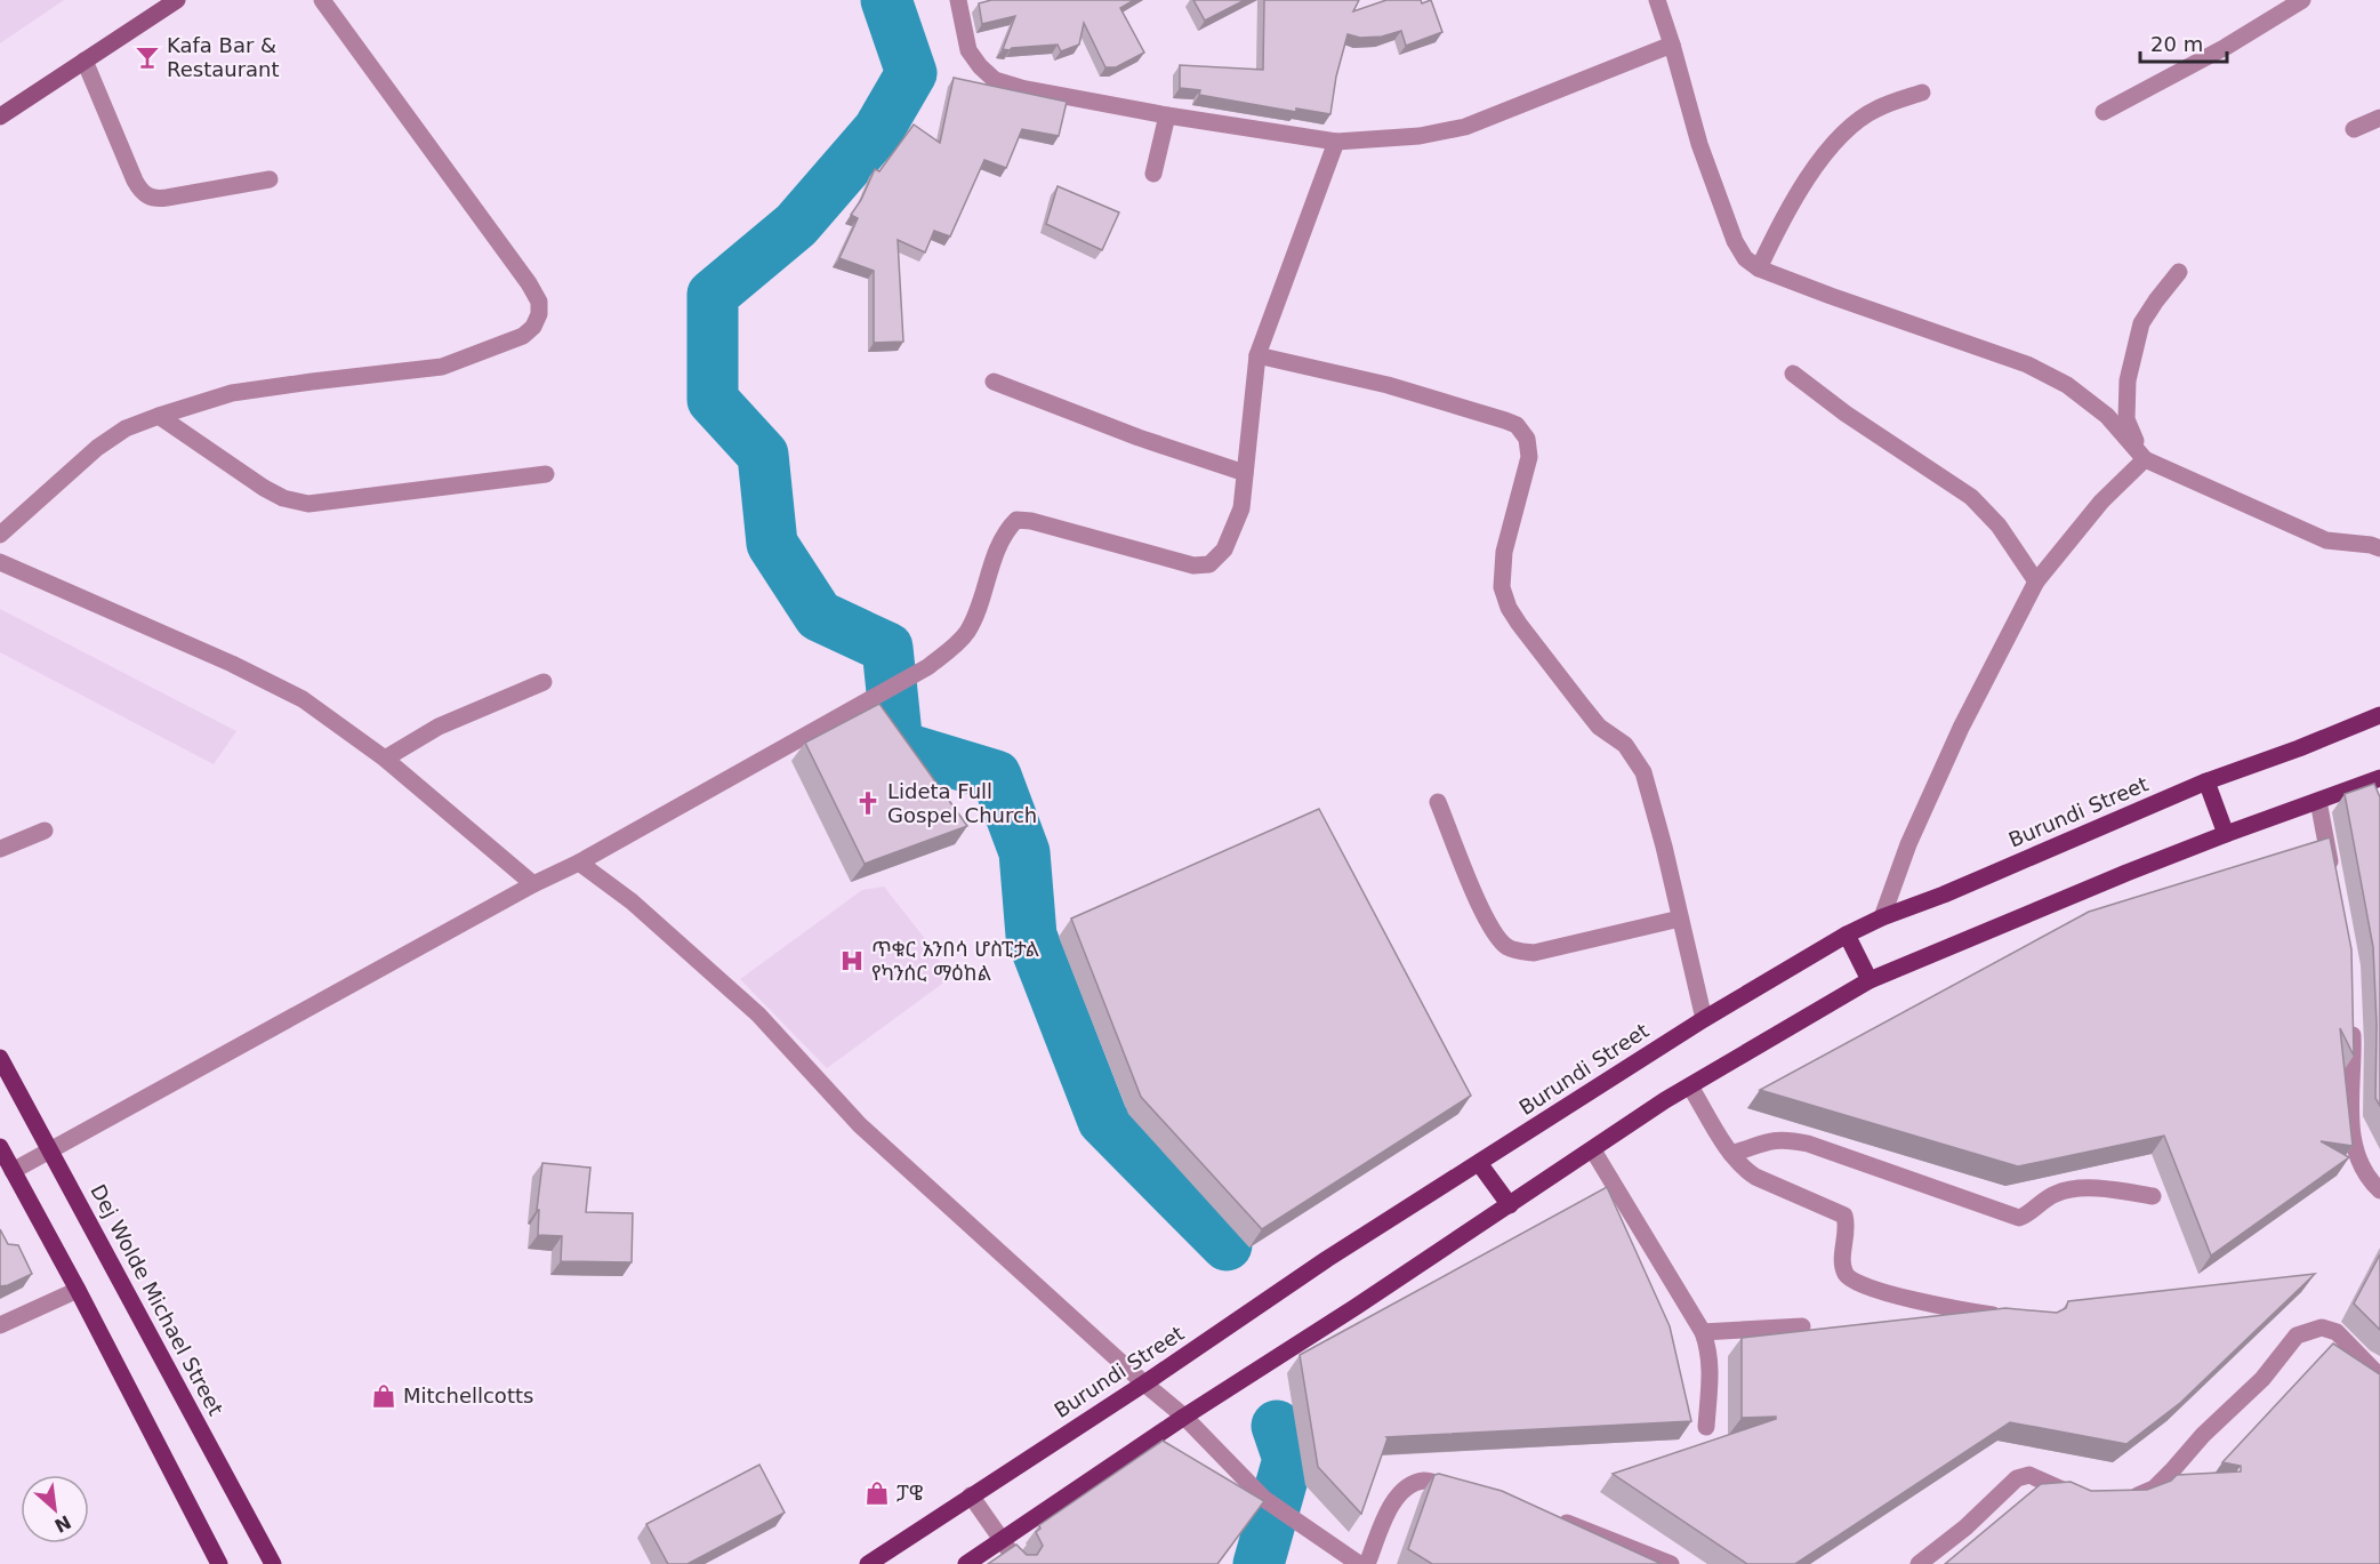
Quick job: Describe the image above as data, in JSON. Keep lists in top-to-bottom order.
{
  "streets": {
    "main road": ["Burundi Street", "Dej Wolde Michael Street"]
  },
  "places": {
    "bar": ["Kafa Bar & Restaurant"],
    "church": ["Lideta Full Gospel Church"],
    "hospital": ["ጥቁር አንበሳ ሆስፒታል የካንሰር ማዕከል"],
    "shop": ["Mitchellcotts", "ፓዌ"]
  },
  "scale_bar": "20 m",
  "north": "bottom right"
}
